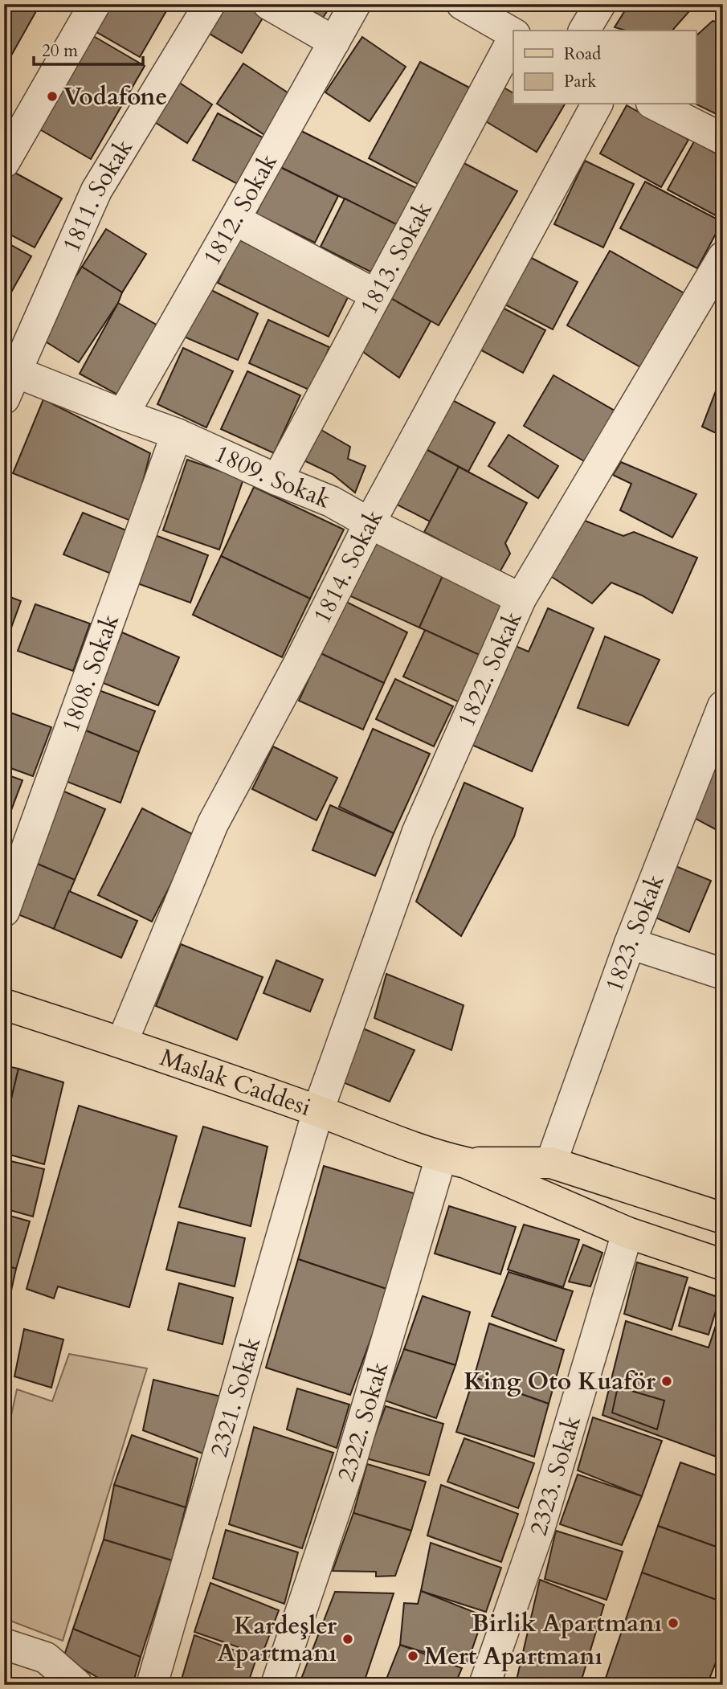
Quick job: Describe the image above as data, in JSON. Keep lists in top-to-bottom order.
{
  "streets": {
    "main road": ["Maslak Caddesi"],
    "street": [
      "1811. Sokak",
      "1812. Sokak",
      "1813. Sokak",
      "1809. Sokak",
      "1814. Sokak",
      "1822. Sokak",
      "1808. Sokak",
      "1823. Sokak",
      "2321. Sokak",
      "2322. Sokak",
      "2323. Sokak"
    ]
  },
  "crossings": [
    ["1811. Sokak", "1809. Sokak"],
    ["1812. Sokak", "1809. Sokak"],
    ["1813. Sokak", "1809. Sokak"],
    ["1809. Sokak", "1814. Sokak"],
    ["1809. Sokak", "1822. Sokak"],
    ["1809. Sokak", "1808. Sokak"],
    ["1814. Sokak", "Maslak Caddesi"],
    ["1822. Sokak", "Maslak Caddesi"],
    ["1822. Sokak", "2321. Sokak"],
    ["1823. Sokak", "Maslak Caddesi"],
    ["Maslak Caddesi", "2321. Sokak"],
    ["Maslak Caddesi", "2322. Sokak"],
    ["Maslak Caddesi", "2323. Sokak"]
  ],
  "places": [
    "Vodafone",
    "King Oto Kuaför",
    "Birlik Apartmanı",
    "Kardeşler Apartmanı",
    "Mert Apartmanı"
  ],
  "legend": ["Road", "Park"],
  "scale_bar": "20 m"
}
